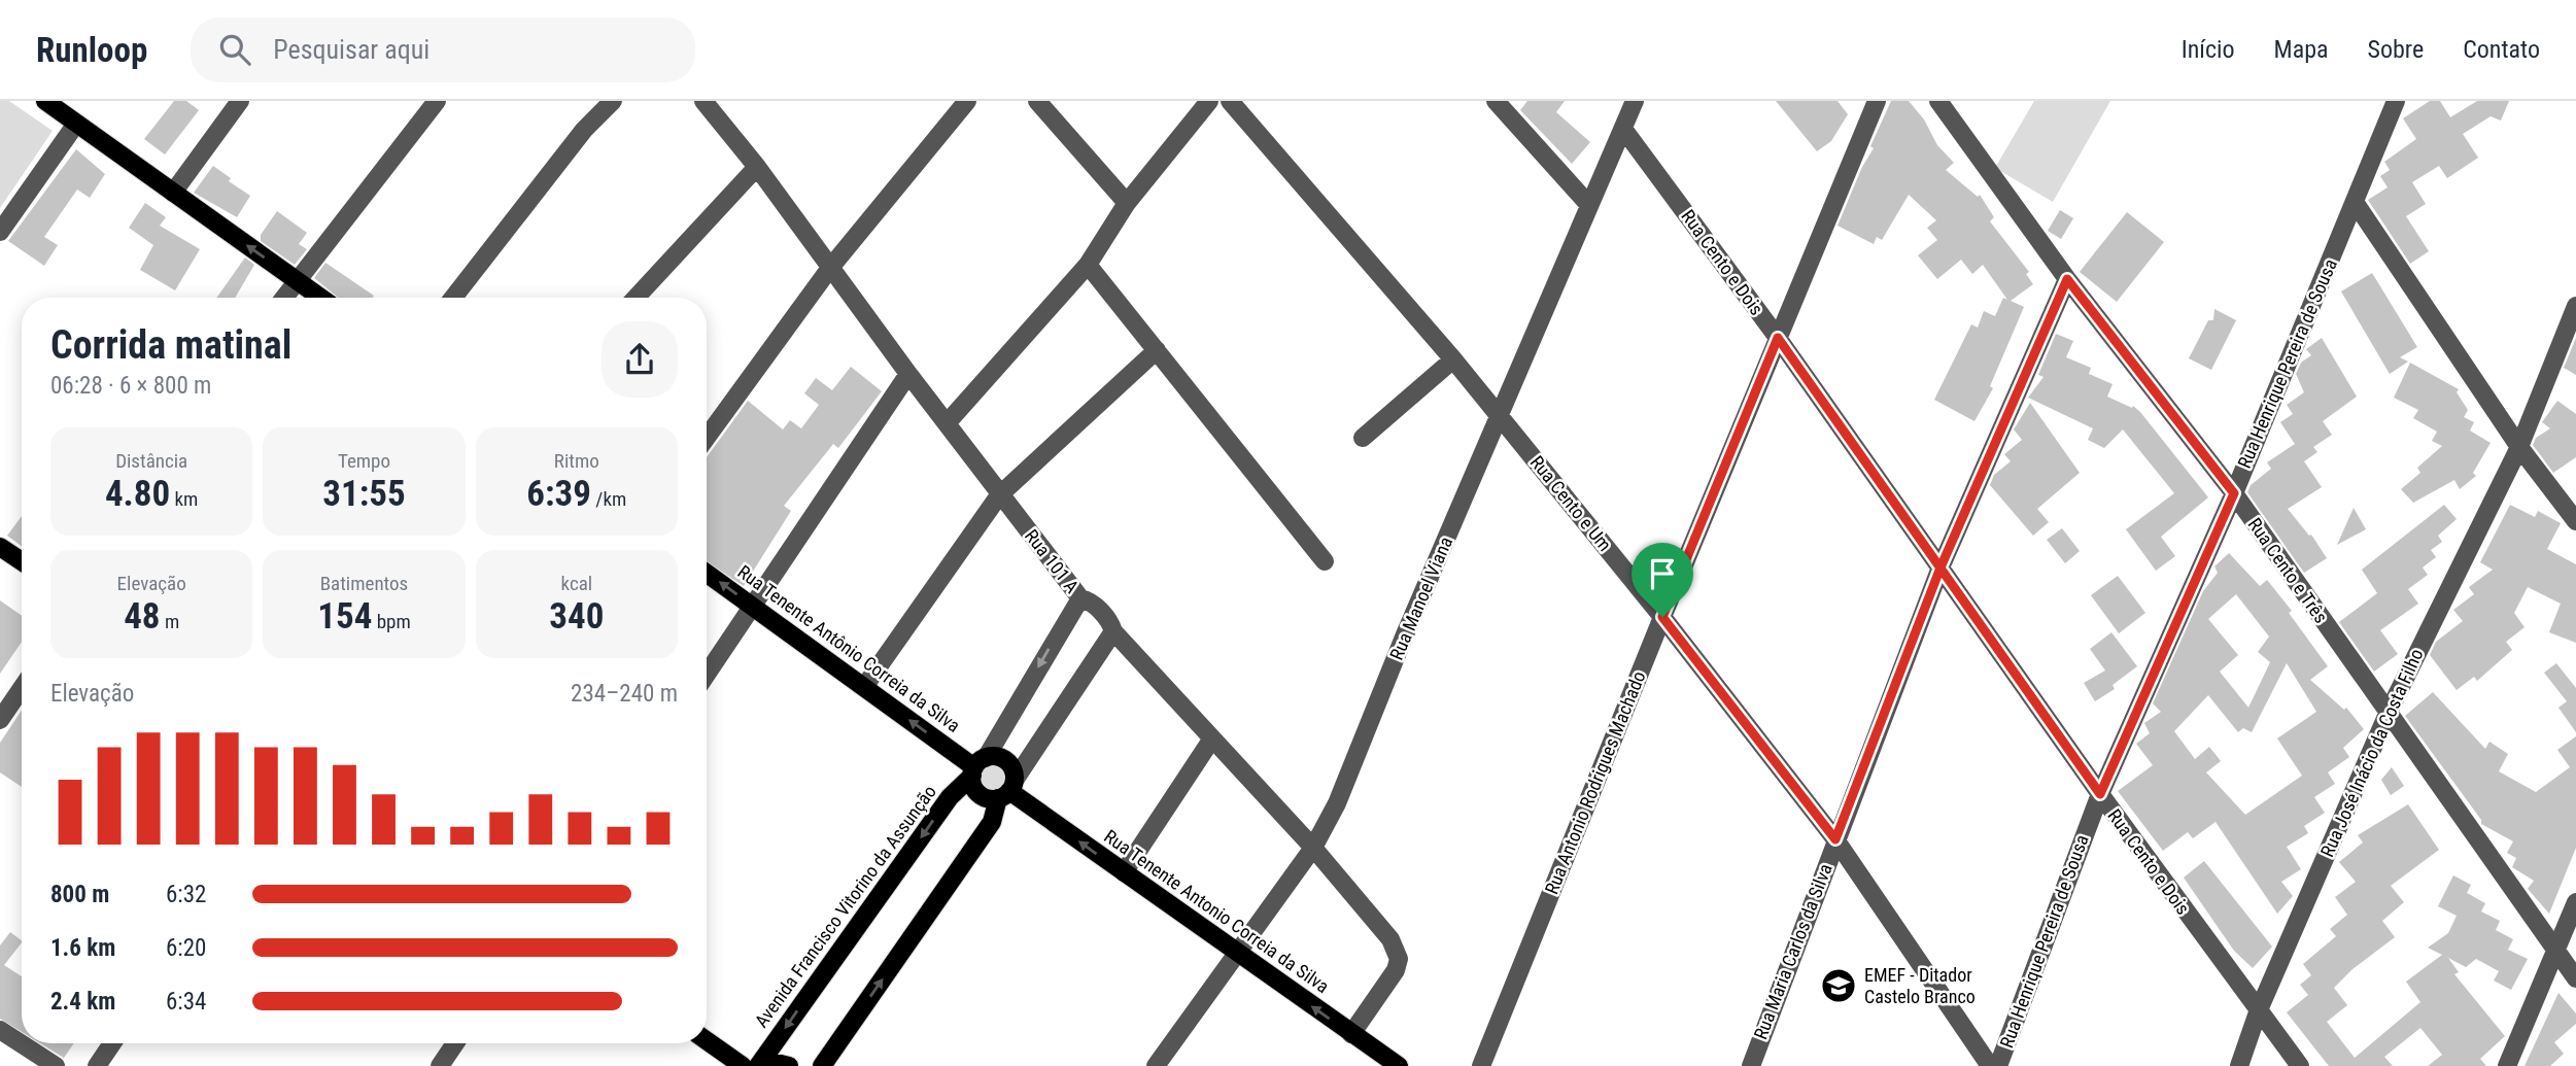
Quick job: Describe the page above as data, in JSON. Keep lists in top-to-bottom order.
{
  "streets": {
    "main road": ["Rua Tenente Antônio Correia da Silva", "Avenida Francisco Vitorino da Assunção", "Rua Tenente Antonio Correia da Silva"],
    "street": [
      "Rua Cento e Dois",
      "Rua Henrique Pereira de Sousa",
      "Rua Cento e Um",
      "Rua 101 A",
      "Rua Cento e Três",
      "Rua Manoel Viana",
      "Rua José Inácio da Costa Filho",
      "Rua Antonio Rodrigues Machado",
      "Rua Maria Carlos da Silva"
    ]
  },
  "crossings": [
    ["Rua Cento e Dois", "Rua Henrique Pereira de Sousa"],
    ["Rua Cento e Dois", "Rua Manoel Viana"],
    ["Rua Cento e Dois", "Rua José Inácio da Costa Filho"],
    ["Rua Cento e Dois", "Rua Antonio Rodrigues Machado"],
    ["Rua Cento e Dois", "Rua Maria Carlos da Silva"],
    ["Rua Henrique Pereira de Sousa", "Rua Cento e Três"],
    ["Rua Cento e Um", "Rua Manoel Viana"],
    ["Rua Cento e Um", "Rua Antonio Rodrigues Machado"],
    ["Rua Cento e Um", "Rua Maria Carlos da Silva"],
    ["Rua 101 A", "Rua Manoel Viana"],
    ["Rua 101 A", "Rua Tenente Antonio Correia da Silva"],
    ["Rua Cento e Três", "Rua José Inácio da Costa Filho"],
    ["Rua Cento e Três", "Rua Maria Carlos da Silva"],
    ["Rua Manoel Viana", "Rua Tenente Antonio Correia da Silva"],
    ["Rua Tenente Antônio Correia da Silva", "Avenida Francisco Vitorino da Assunção"]
  ],
  "one_way": ["Rua Tenente Antônio Correia da Silva", "Rua Tenente Antonio Correia da Silva"],
  "places": {
    "school or university": ["EMEF - Ditador Castelo Branco"]
  },
  "page": {
    "header": "Runloop",
    "search": "Pesquisar aqui",
    "nav": [
      "Início",
      "Mapa",
      "Sobre",
      "Contato"
    ],
    "heading": ["Corrida matinal", "06:28 · 6 × 800 m"],
    "stats": [
      ["Distância", "4.80 km"],
      ["Tempo", "31:55"],
      ["Ritmo", "6:39 /km"],
      ["Elevação", "48 m"],
      ["Batimentos", "154 bpm"],
      ["kcal", "340"]
    ],
    "chart": ["Elevação", "234–240 m"],
    "list": [
      {
        "name": "800 m",
        "note": "6:32"
      },
      {
        "name": "1.6 km",
        "note": "6:20"
      },
      {
        "name": "2.4 km",
        "note": "6:34"
      }
    ]
  }
}
